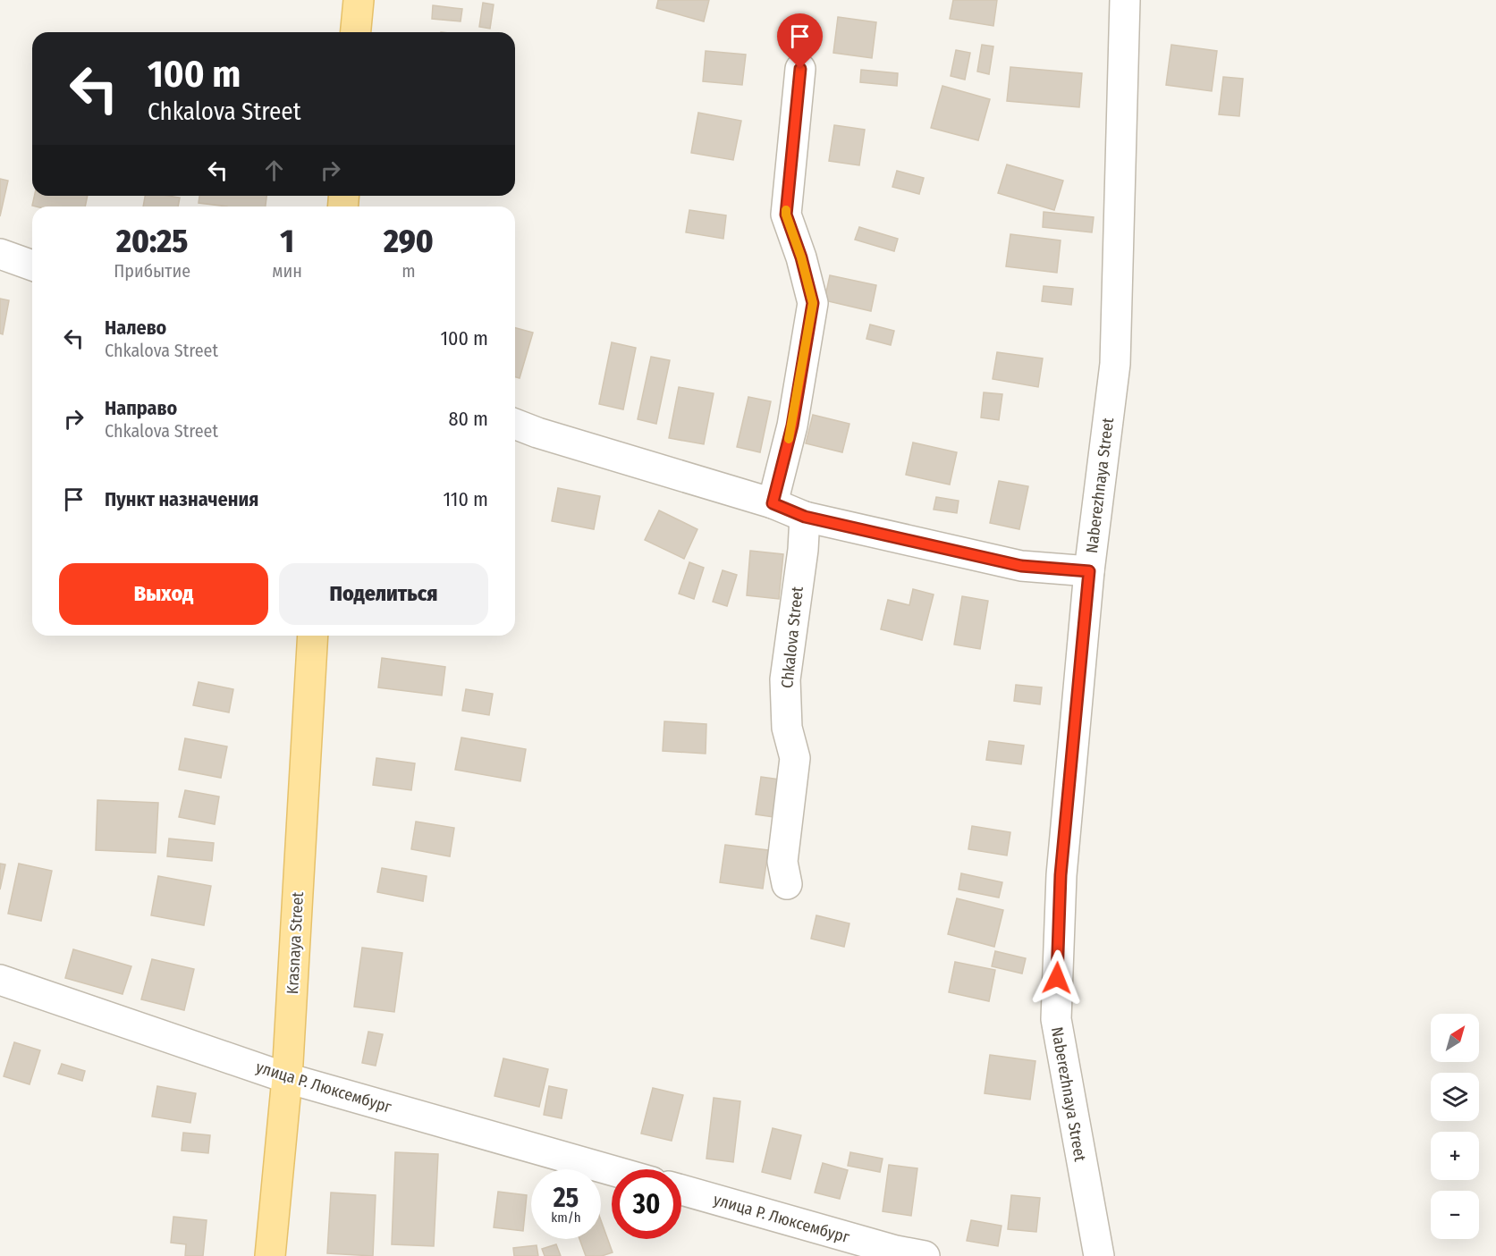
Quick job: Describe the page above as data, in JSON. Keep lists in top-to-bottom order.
{
  "streets": {
    "main road": ["Krasnaya Street"],
    "street": ["Naberezhnaya Street", "Chkalova Street", "улица Р. Люксембург"]
  },
  "crossings": [
    ["Krasnaya Street", "улица Р. Люксембург"]
  ],
  "north": "top right",
  "page": {
    "turn": ["100 m", "Chkalova Street"],
    "eta": [
      "20:25",
      "Прибытие",
      "1",
      "мин",
      "290",
      "m"
    ],
    "list": [
      {
        "name": "Налево",
        "note": "Chkalova Street",
        "value": "100 m"
      },
      {
        "name": "Направо",
        "note": "Chkalova Street",
        "value": "80 m"
      },
      {
        "name": "Пункт назначения",
        "value": "110 m"
      }
    ],
    "buttons": ["Выход", "Поделиться"],
    "map_buttons": ["+", "−"],
    "speed": "25 km/h",
    "limit": "30"
  }
}
